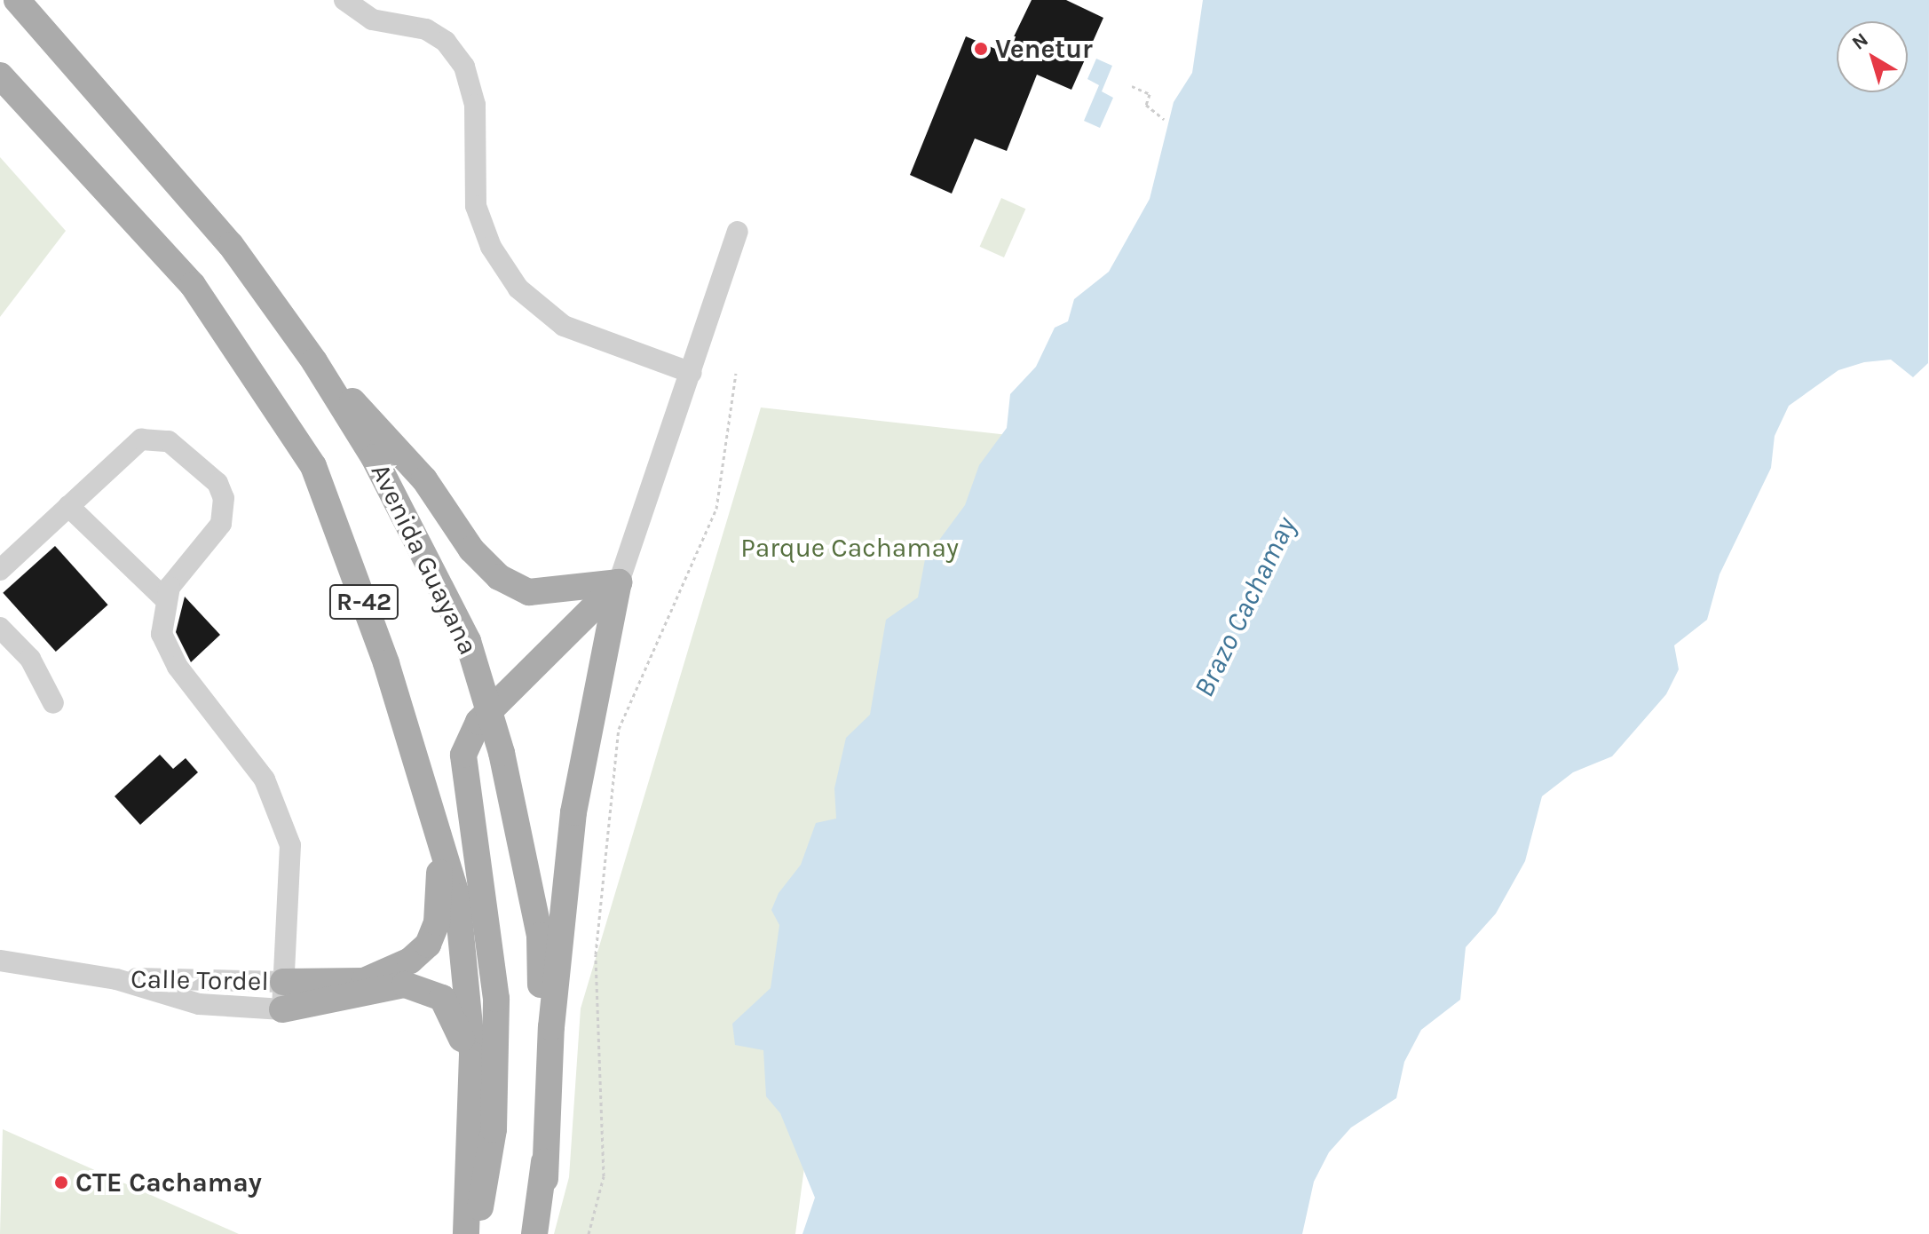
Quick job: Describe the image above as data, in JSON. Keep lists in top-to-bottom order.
{
  "streets": {
    "main road": ["Avenida Guayana", "R-42"],
    "street": ["Calle Tordel"]
  },
  "water": ["Brazo Cachamay"],
  "parks": ["Parque Cachamay"],
  "places": ["Venetur", "CTE Cachamay"],
  "north": "top left"
}
